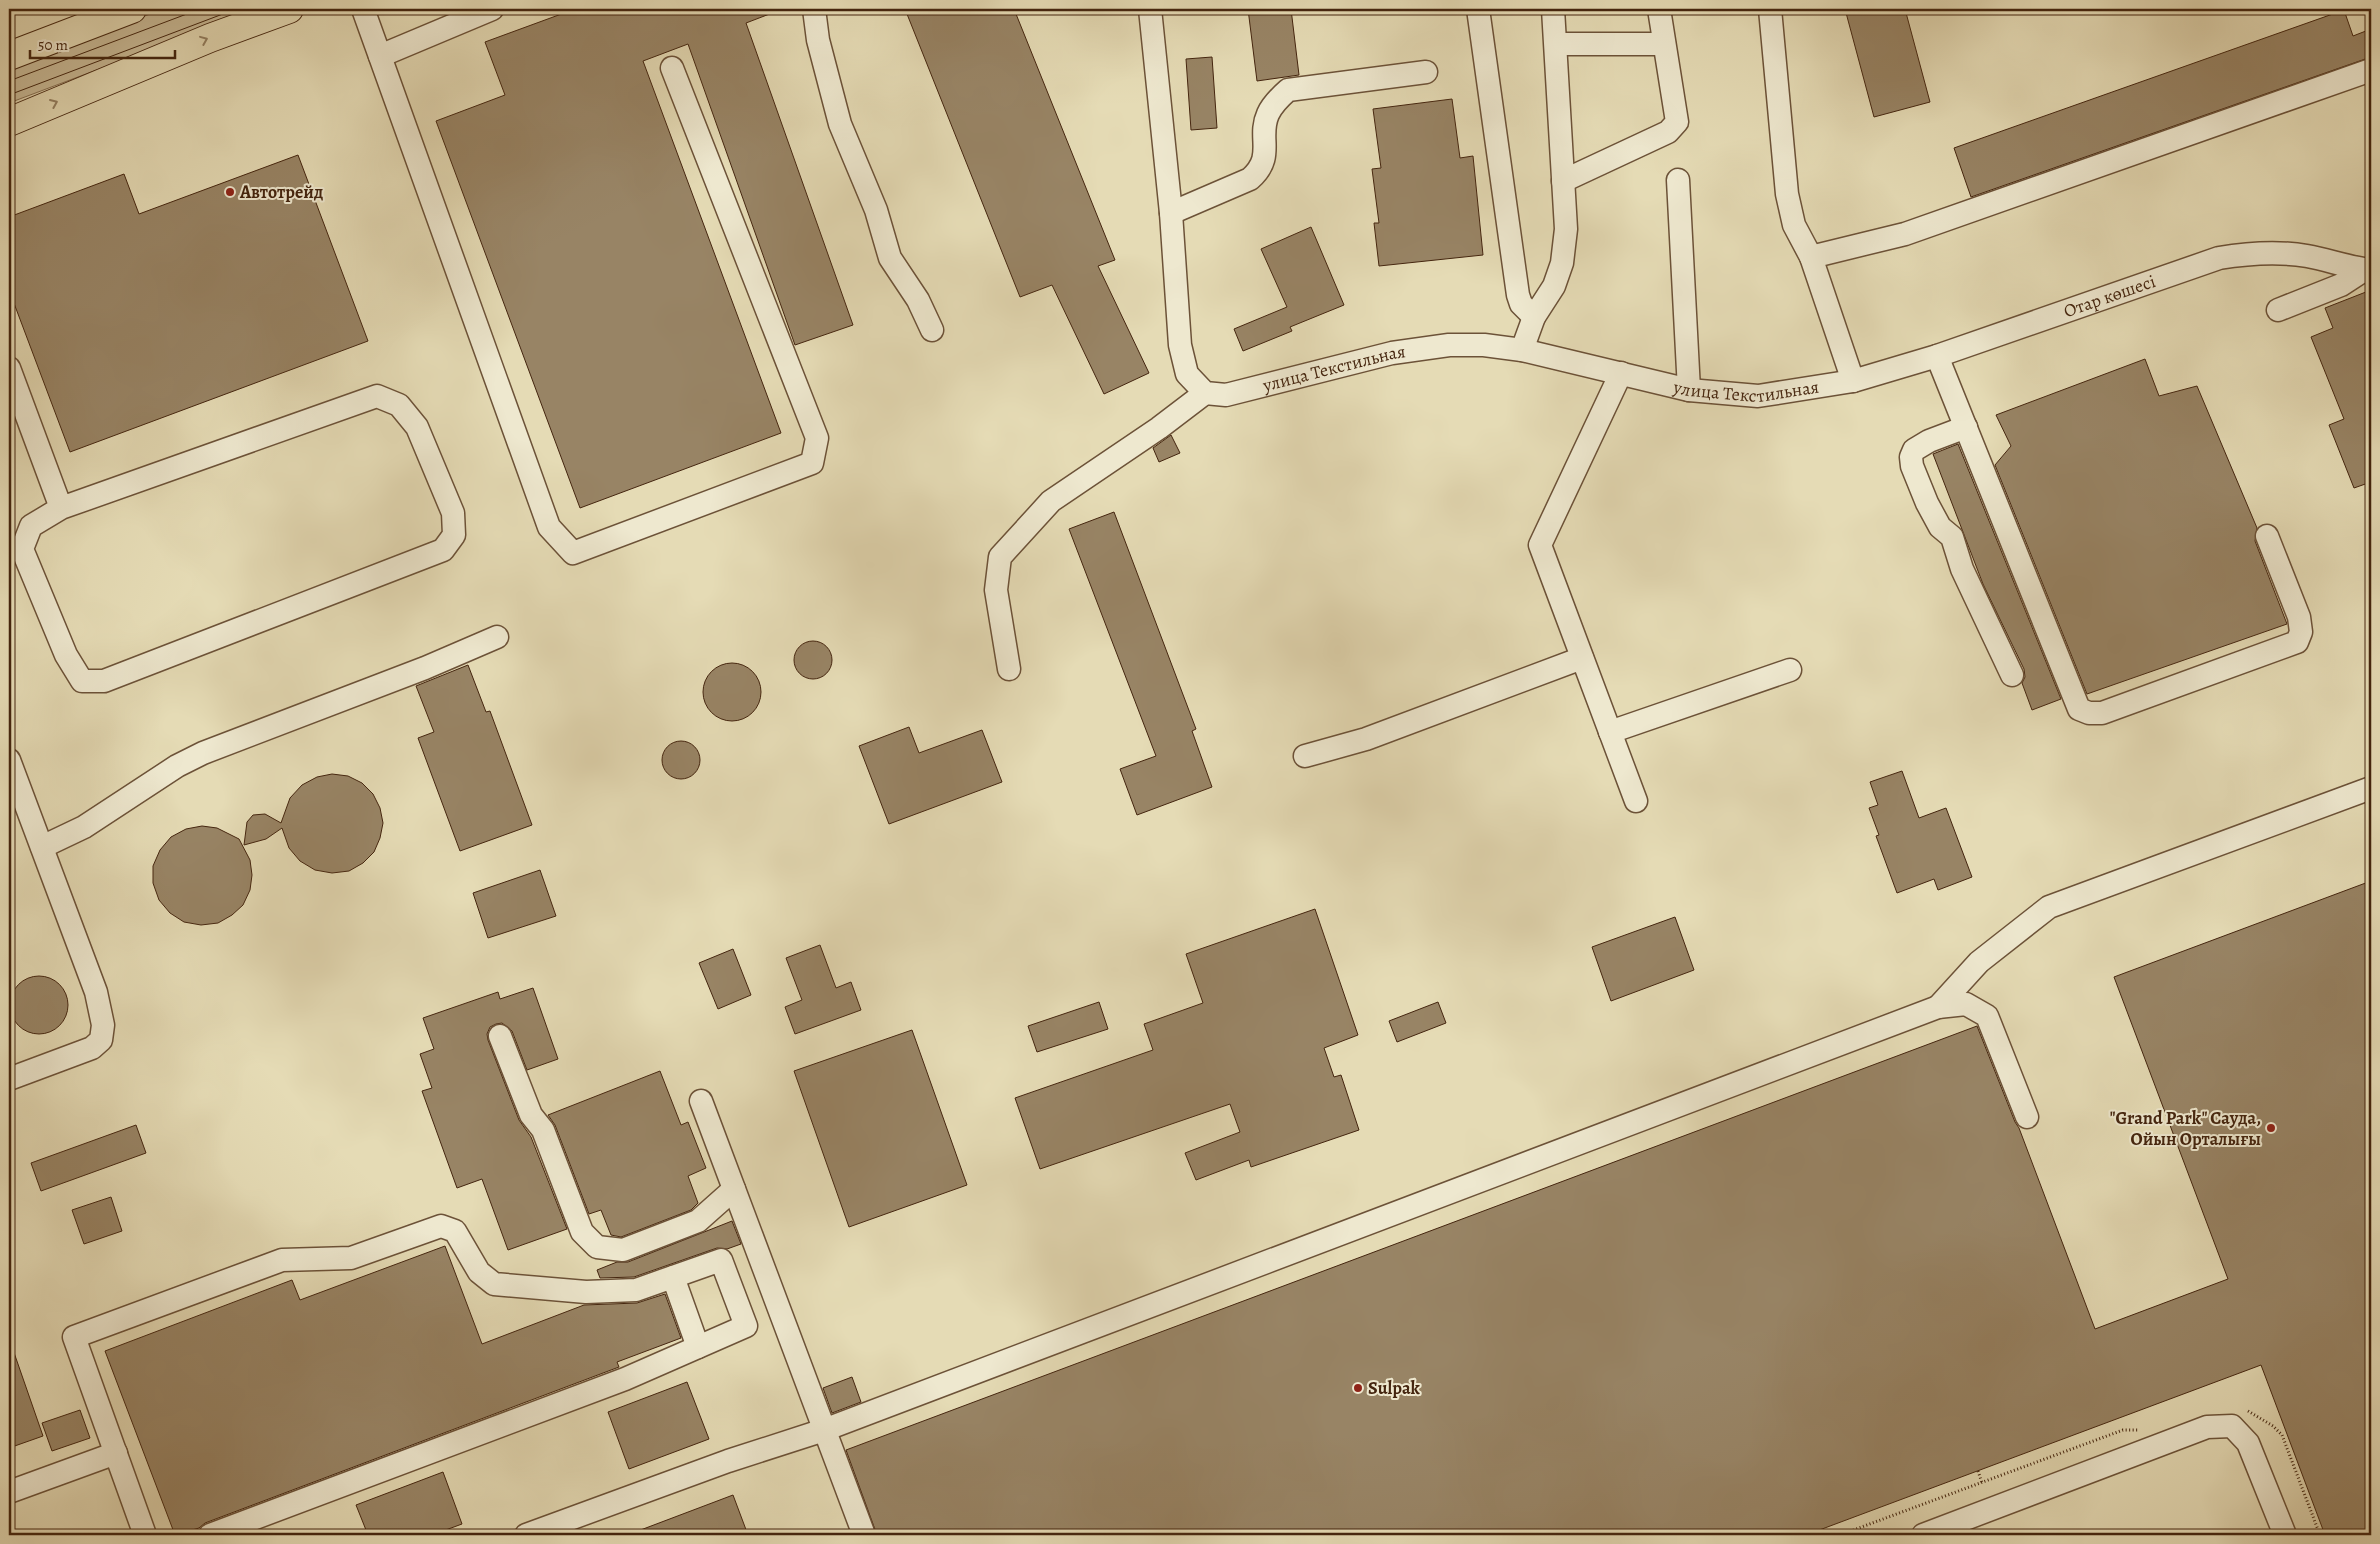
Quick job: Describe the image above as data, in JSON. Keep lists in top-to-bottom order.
{
  "streets": {
    "street": ["Отар көшесі", "улица Текстильная"]
  },
  "crossings": [
    ["Отар көшесі", "улица Текстильная"]
  ],
  "places": ["Автотрейд", "\"Grand Park\" Сауда, Ойын Орталығы", "Sulpak"],
  "scale_bar": "50 m"
}
